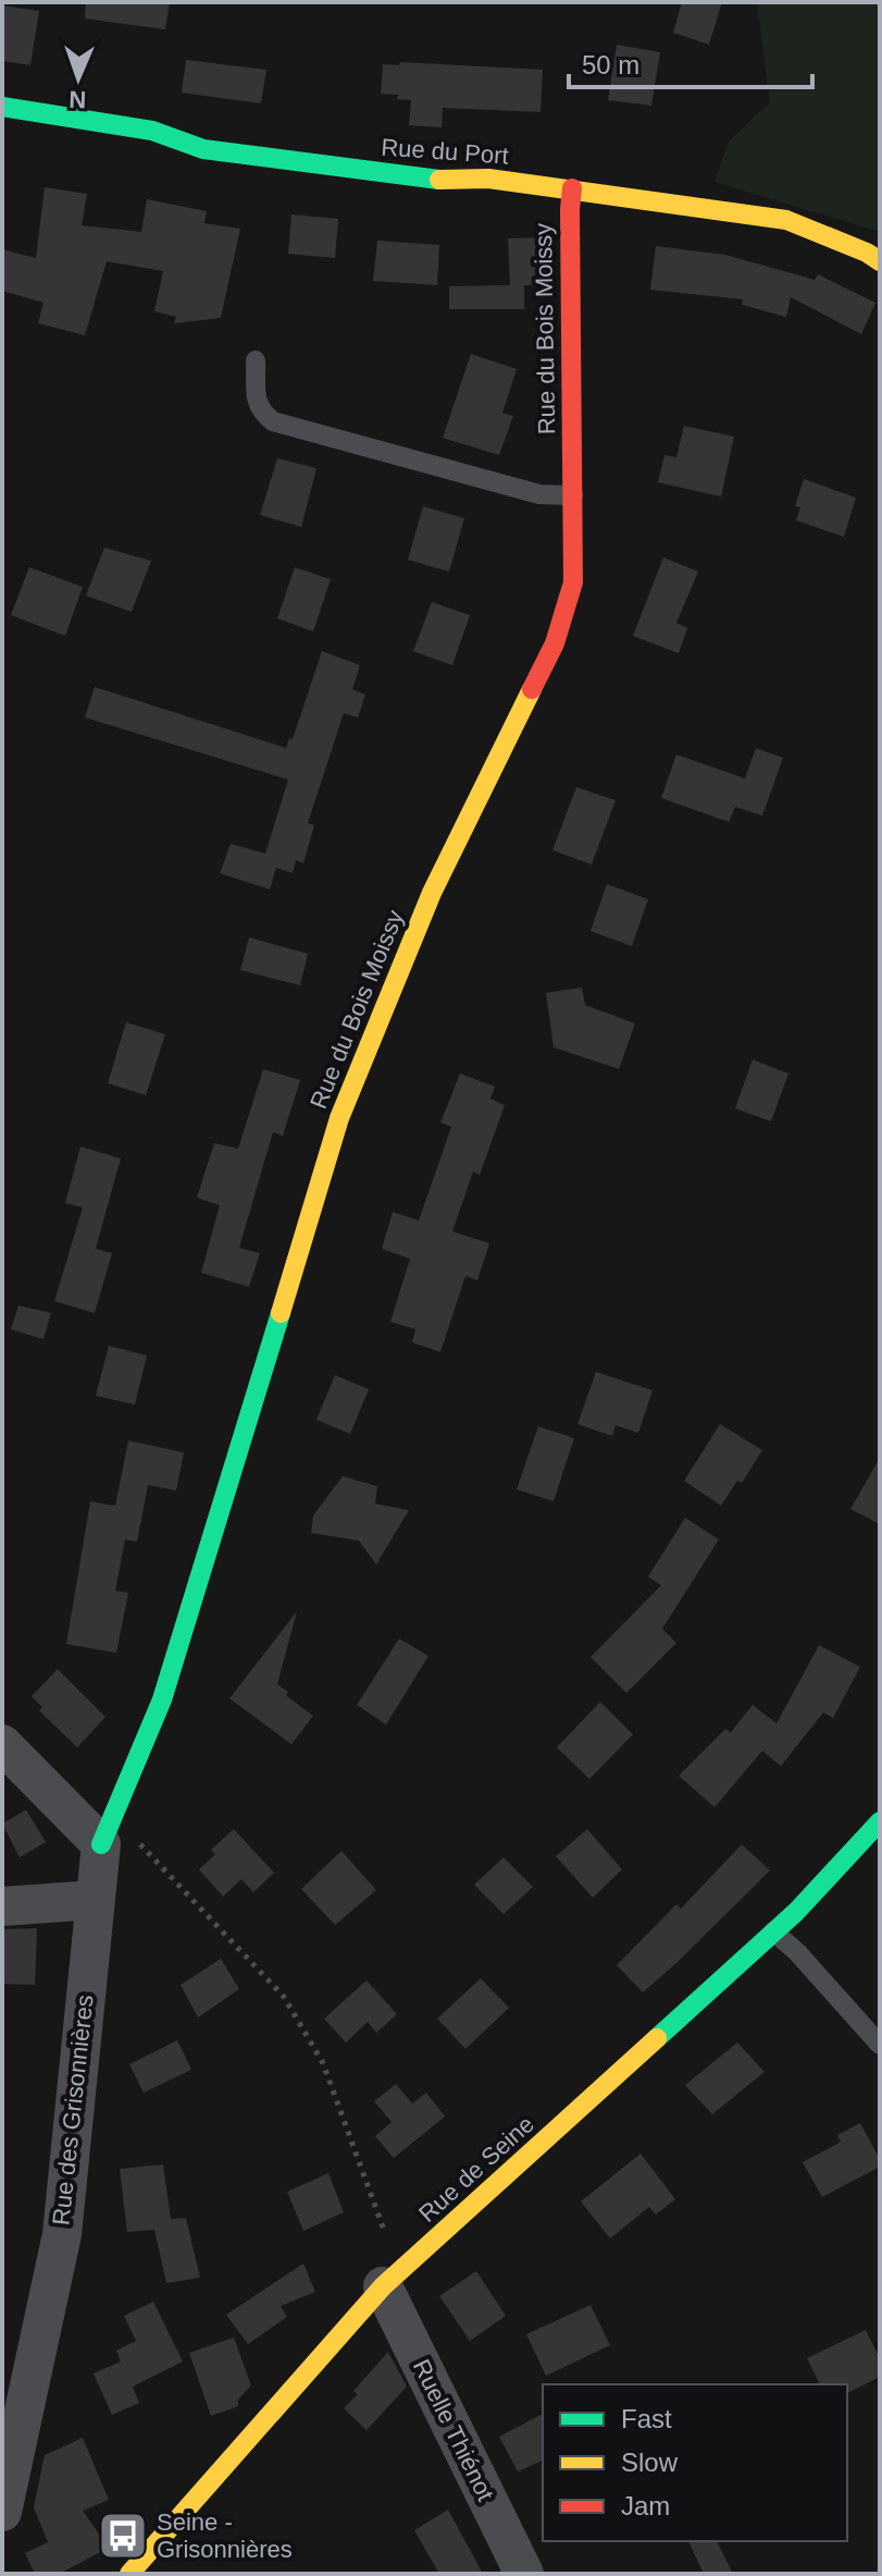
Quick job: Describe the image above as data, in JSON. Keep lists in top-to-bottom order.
{
  "streets": {
    "street": [
      "Rue du Port",
      "Rue du Bois Moissy",
      "Rue des Grisonnières",
      "Rue de Seine",
      "Ruelle Thiénot"
    ]
  },
  "crossings": [
    ["Rue du Port", "Rue du Bois Moissy"],
    ["Rue du Bois Moissy", "Rue des Grisonnières"],
    ["Rue de Seine", "Ruelle Thiénot"]
  ],
  "places": {
    "bus stop": ["Seine - Grisonnières"]
  },
  "legend": ["Fast", "Slow", "Jam"],
  "scale_bar": "50 m",
  "north": "bottom"
}
